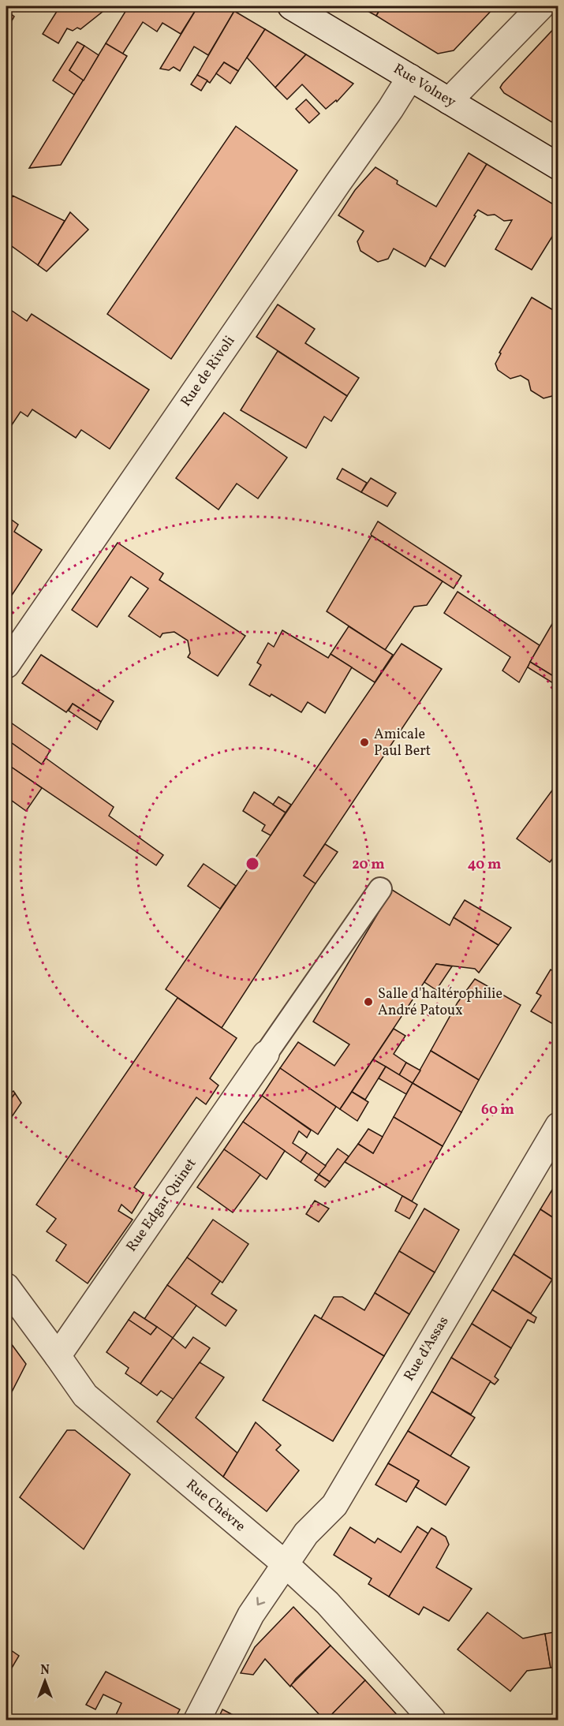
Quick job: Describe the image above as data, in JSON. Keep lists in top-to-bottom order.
{
  "streets": {
    "street": [
      "Rue Volney",
      "Rue de Rivoli",
      "Rue Edgar Quinet",
      "Rue d'Assas",
      "Rue Chèvre"
    ]
  },
  "crossings": [
    ["Rue Volney", "Rue de Rivoli"],
    ["Rue Edgar Quinet", "Rue Chèvre"],
    ["Rue d'Assas", "Rue Chèvre"]
  ],
  "places": ["Amicale Paul Bert", "Salle d'haltérophilie André Patoux"],
  "north": "top",
  "rings": ["20 m", "40 m", "60 m"]
}
